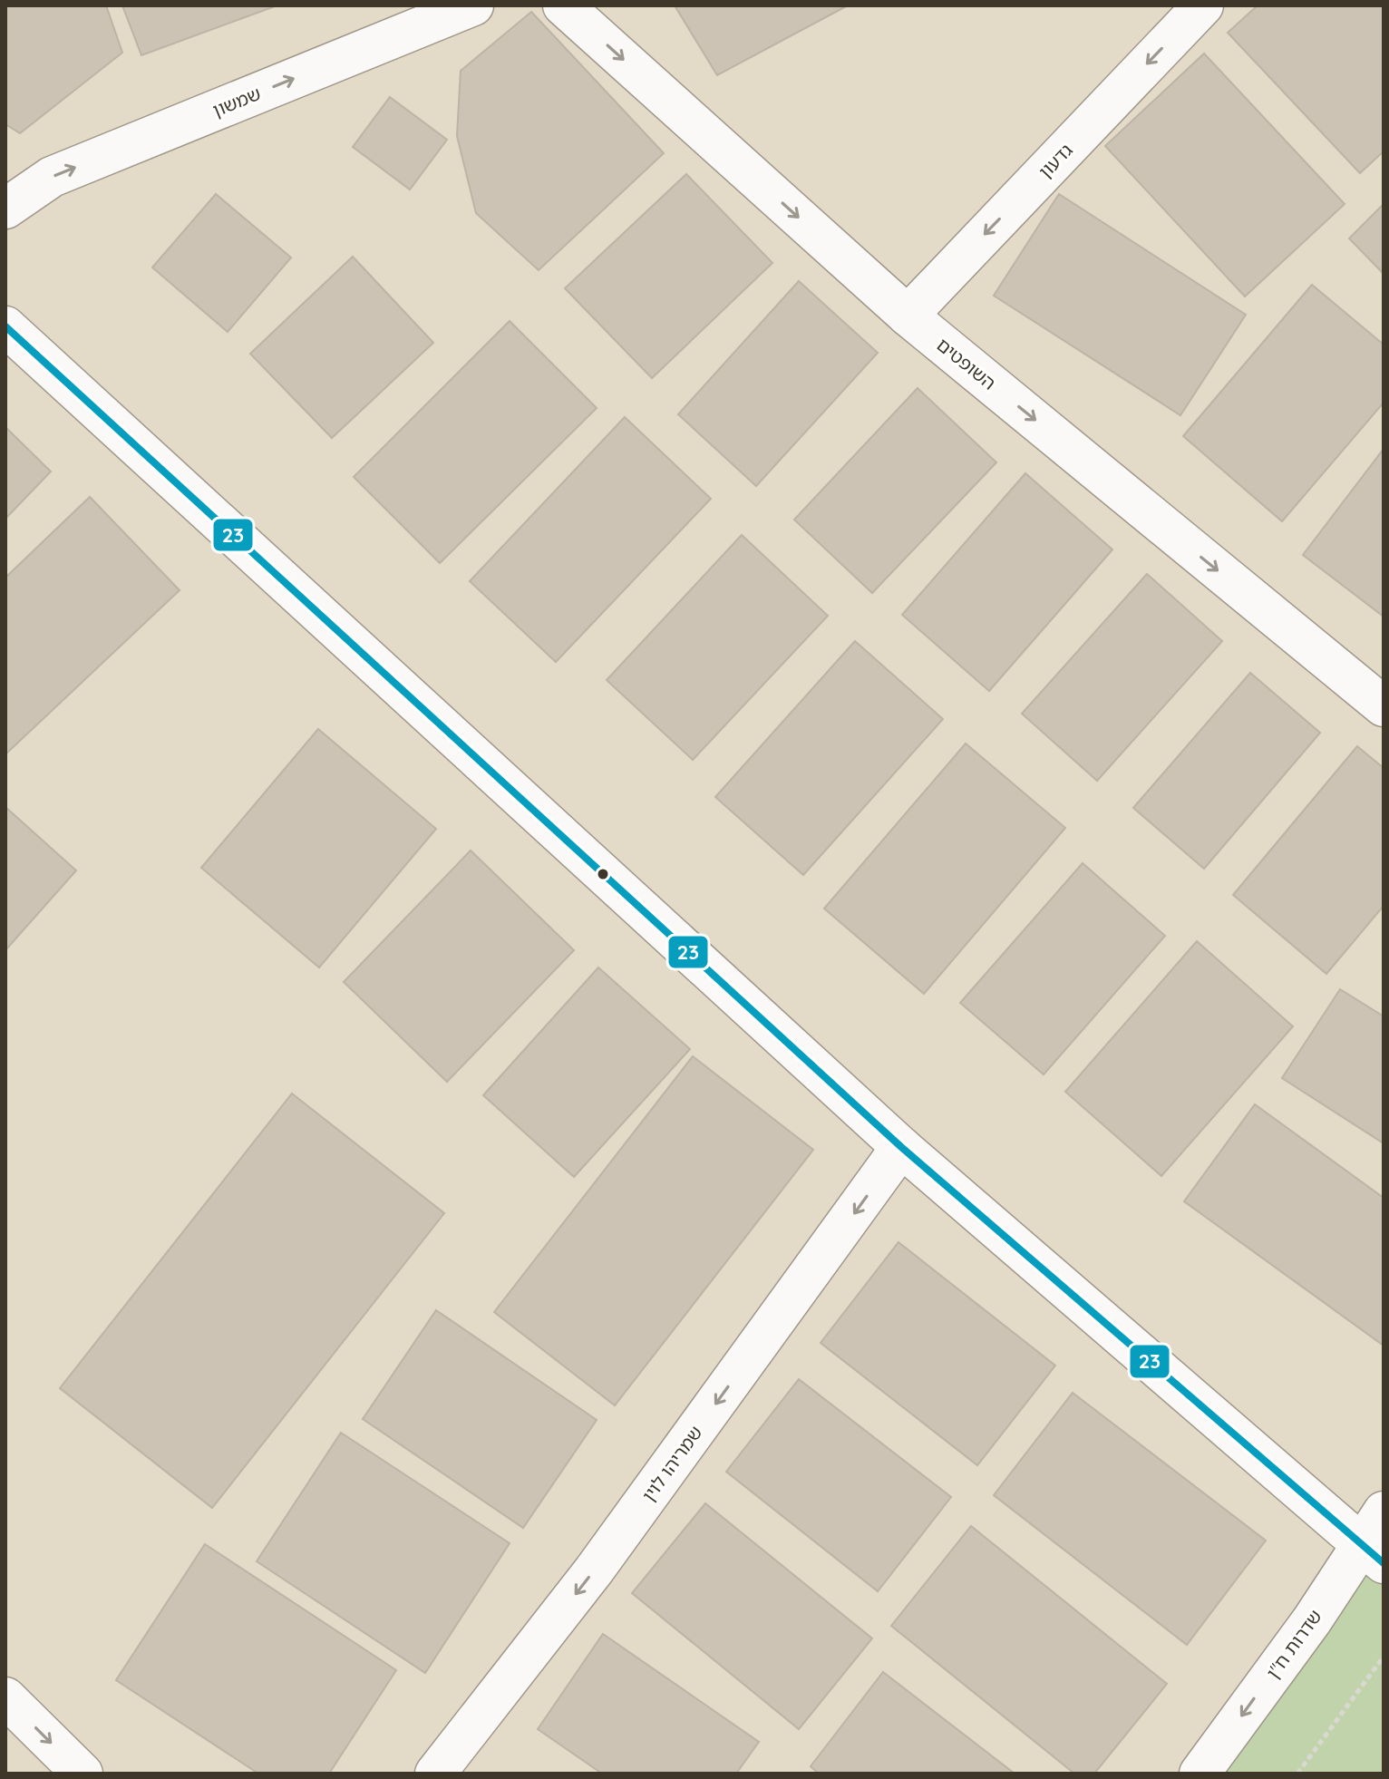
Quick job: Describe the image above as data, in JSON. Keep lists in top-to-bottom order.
{
  "streets": {
    "street": [
      "שמשון",
      "גדעון",
      "השופטים",
      "שמריהו לוין",
      "שדרות ח\"ן"
    ]
  },
  "crossings": [
    ["גדעון", "השופטים"]
  ],
  "one_way": [
    "שמשון",
    "גדעון",
    "השופטים",
    "שמריהו לוין",
    "שדרות ח\"ן"
  ],
  "lines": ["transit line 23"]
}
